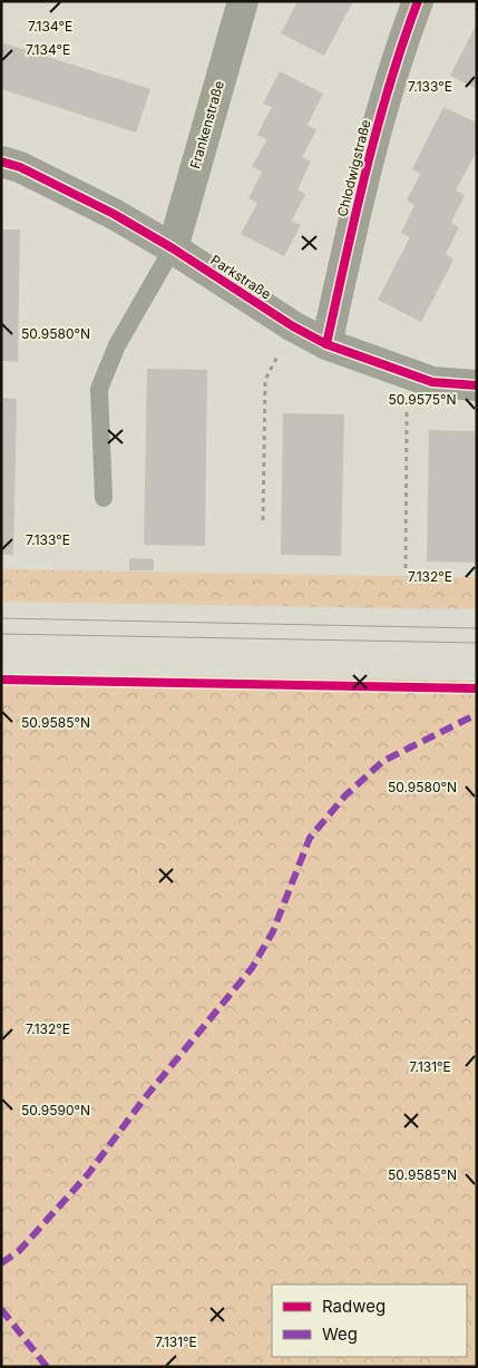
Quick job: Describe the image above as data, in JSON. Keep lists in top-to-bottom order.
{
  "streets": {
    "street": ["Frankenstraße", "Chlodwigstraße", "Parkstraße"]
  },
  "crossings": [
    ["Frankenstraße", "Parkstraße"],
    ["Chlodwigstraße", "Parkstraße"]
  ],
  "legend": ["Radweg", "Weg"],
  "coordinates": [
    "7.134°E",
    "7.133°E",
    "50.9580°N",
    "50.9575°N",
    "7.132°E",
    "50.9585°N",
    "7.131°E",
    "50.9590°N"
  ]
}
